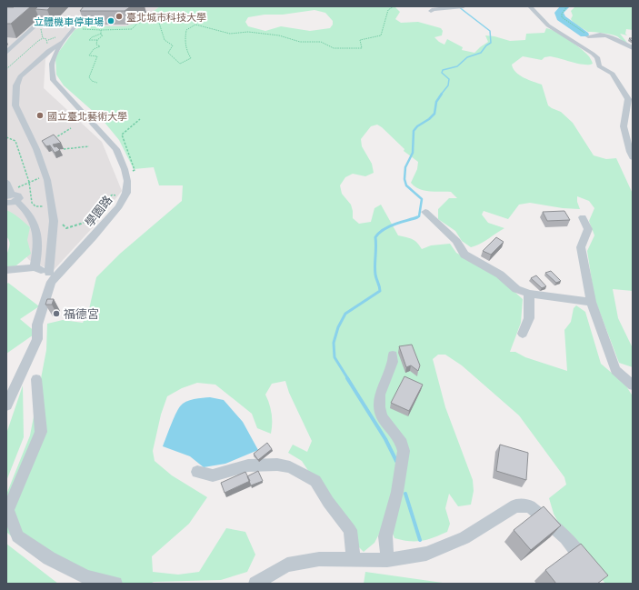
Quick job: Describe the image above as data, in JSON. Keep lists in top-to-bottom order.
{
  "streets": {
    "street": ["學園路"]
  },
  "places": [
    "臺北城市科技大學",
    "立體機車停車場",
    "國立臺北藝術大學",
    "福德宮"
  ]
}
